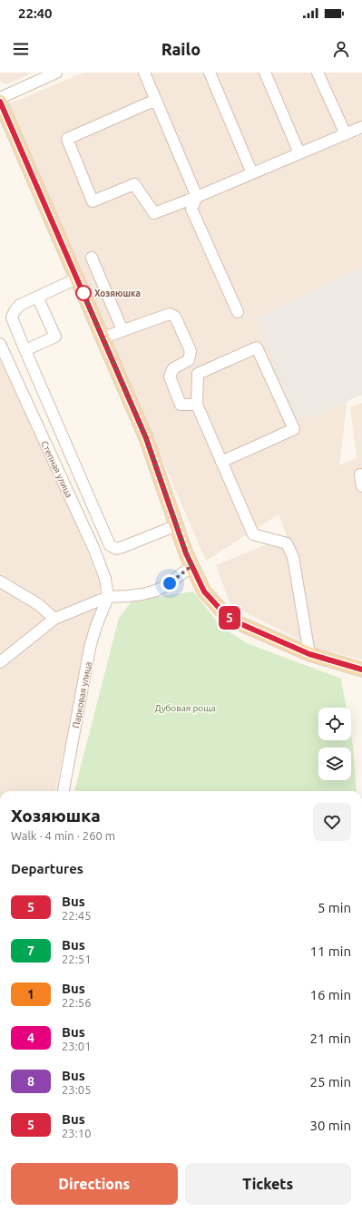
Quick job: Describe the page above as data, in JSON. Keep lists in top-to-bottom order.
{
  "streets": {
    "street": ["Степная улица", "Парковая улица"]
  },
  "crossings": [
    ["Степная улица", "Парковая улица"]
  ],
  "parks": ["Дубовая роща"],
  "places": ["Хозяюшка"],
  "lines": ["bus line 5"],
  "page": {
    "status": "22:40",
    "header": "Railo",
    "on_map": "5",
    "heading": [
      ["Хозяюшка", "Walk · 4 min · 260 m"],
      "Departures"
    ],
    "list": [
      {
        "mark": "5",
        "name": "Bus",
        "note": "22:45",
        "value": "5 min"
      },
      {
        "mark": "7",
        "name": "Bus",
        "note": "22:51",
        "value": "11 min"
      },
      {
        "mark": "1",
        "name": "Bus",
        "note": "22:56",
        "value": "16 min"
      },
      {
        "mark": "4",
        "name": "Bus",
        "note": "23:01",
        "value": "21 min"
      },
      {
        "mark": "8",
        "name": "Bus",
        "note": "23:05",
        "value": "25 min"
      },
      {
        "mark": "5",
        "name": "Bus",
        "note": "23:10",
        "value": "30 min"
      }
    ],
    "buttons": ["Directions", "Tickets"]
  }
}
